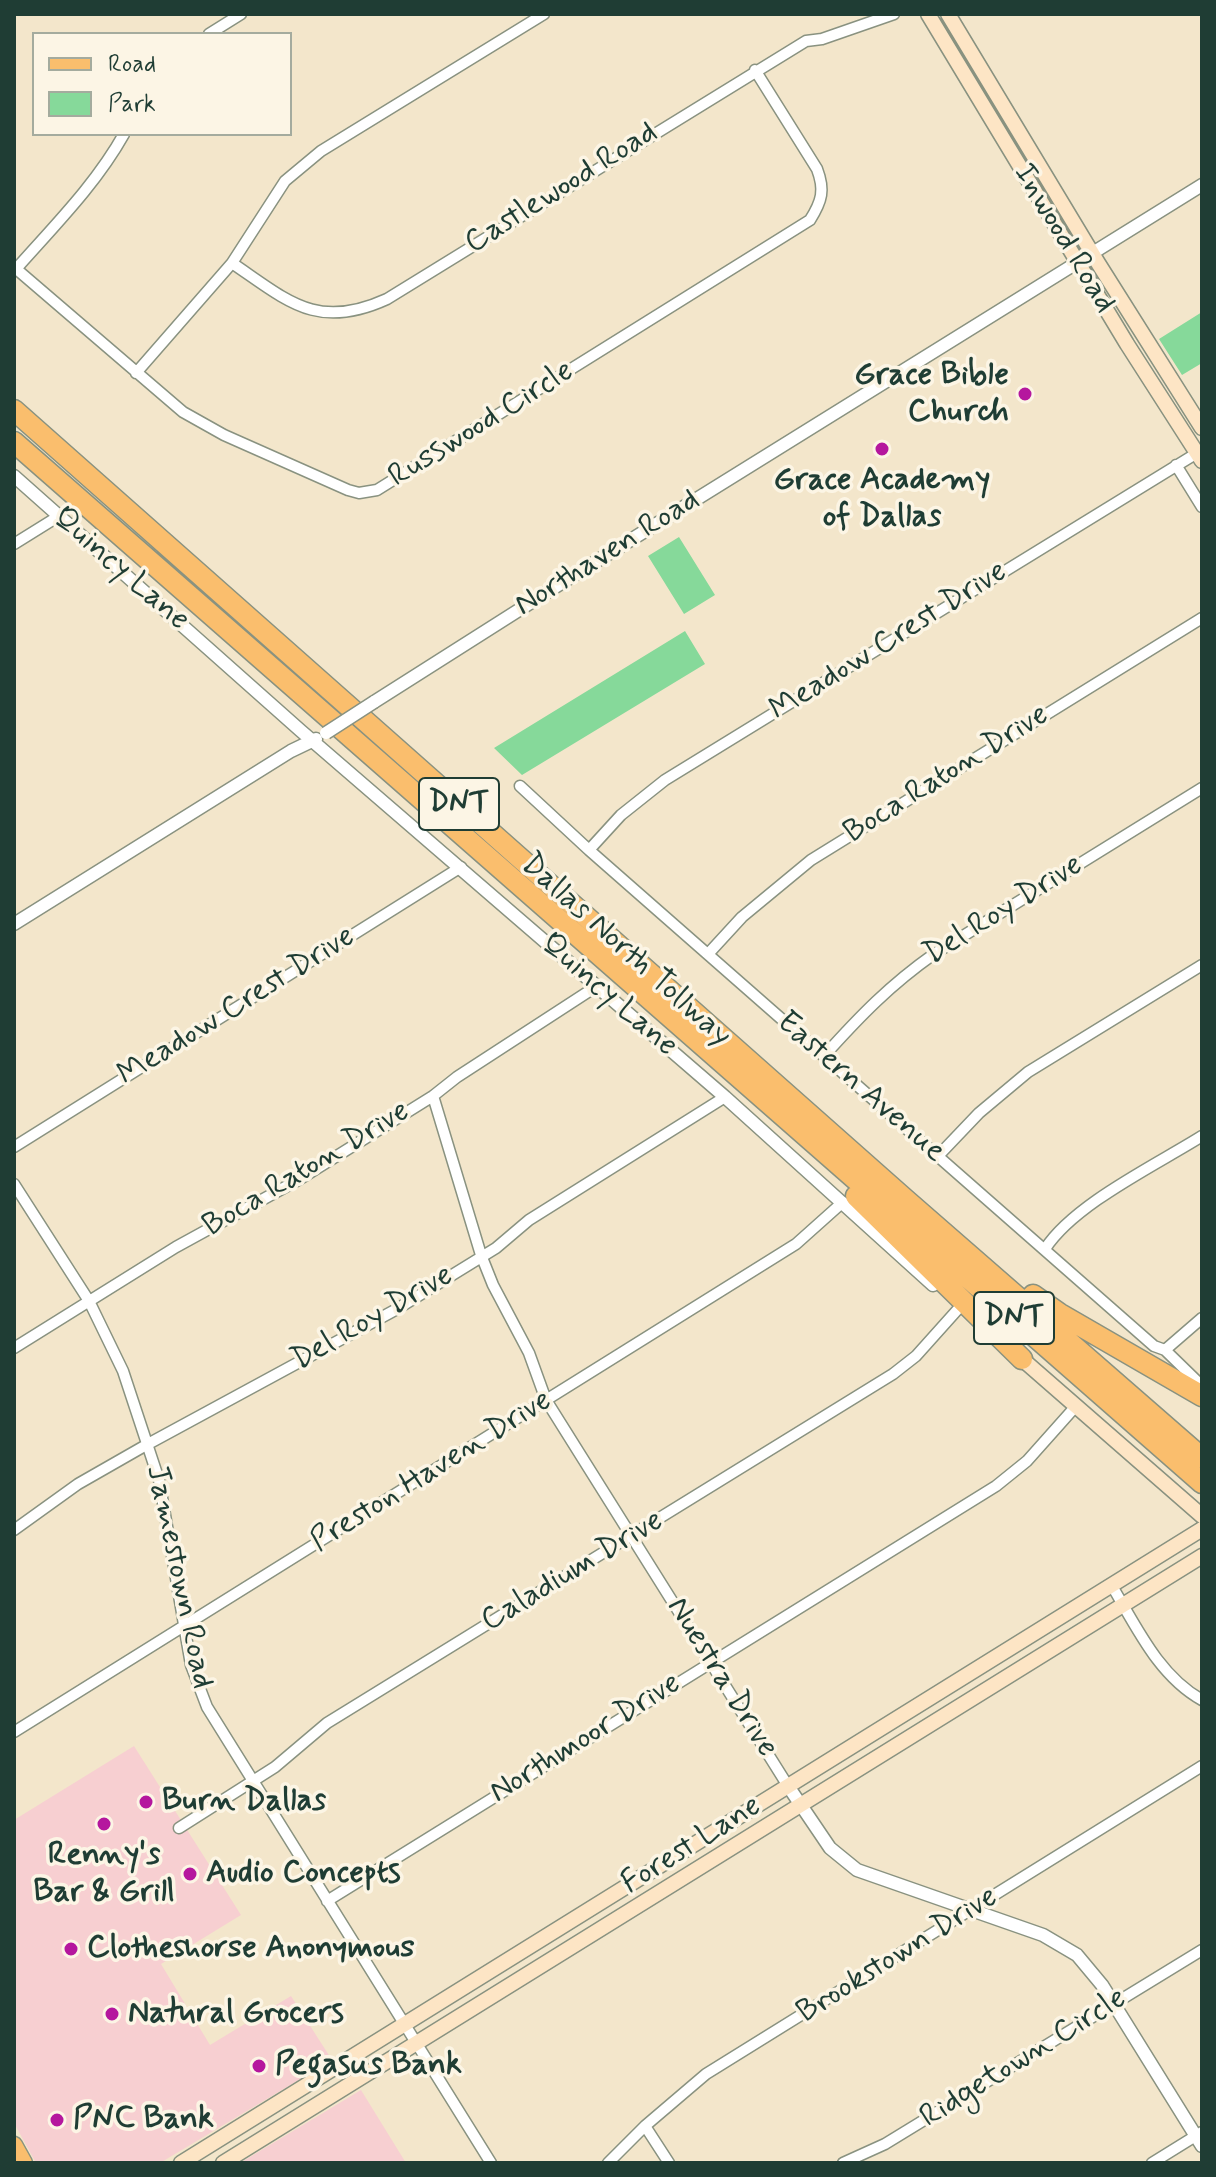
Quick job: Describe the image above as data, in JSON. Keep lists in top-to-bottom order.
{
  "streets": {
    "highway": ["DNT", "Dallas North Tollway"],
    "main road": ["Inwood Road", "Quincy Lane", "Forest Lane"],
    "street": [
      "Castlewood Road",
      "Russwood Circle",
      "Northaven Road",
      "Meadow Crest Drive",
      "Boca Raton Drive",
      "Del Roy Drive",
      "Eastern Avenue",
      "Preston Haven Drive",
      "Caladium Drive",
      "Jamestown Road",
      "Nuestra Drive",
      "Northmoor Drive",
      "Brookstown Drive",
      "Ridgetown Circle"
    ]
  },
  "crossings": [
    ["Castlewood Road", "Russwood Circle"],
    ["Inwood Road", "Northaven Road"],
    ["Inwood Road", "Meadow Crest Drive"],
    ["Northaven Road", "Quincy Lane"],
    ["Quincy Lane", "Meadow Crest Drive"],
    ["Quincy Lane", "Boca Raton Drive"],
    ["Quincy Lane", "Del Roy Drive"],
    ["Quincy Lane", "Preston Haven Drive"],
    ["Quincy Lane", "Caladium Drive"],
    ["Quincy Lane", "Northmoor Drive"],
    ["Meadow Crest Drive", "Eastern Avenue"],
    ["Boca Raton Drive", "Eastern Avenue"],
    ["Boca Raton Drive", "Jamestown Road"],
    ["Boca Raton Drive", "Nuestra Drive"],
    ["Del Roy Drive", "Eastern Avenue"],
    ["Del Roy Drive", "Jamestown Road"],
    ["Del Roy Drive", "Nuestra Drive"],
    ["Preston Haven Drive", "Jamestown Road"],
    ["Preston Haven Drive", "Nuestra Drive"],
    ["Caladium Drive", "Jamestown Road"],
    ["Caladium Drive", "Nuestra Drive"],
    ["Jamestown Road", "Northmoor Drive"],
    ["Jamestown Road", "Forest Lane"],
    ["Nuestra Drive", "Northmoor Drive"],
    ["Nuestra Drive", "Forest Lane"],
    ["Nuestra Drive", "Brookstown Drive"],
    ["Nuestra Drive", "Ridgetown Circle"]
  ],
  "places": [
    "Grace Bible Church",
    "Grace Academy of Dallas",
    "Burn Dallas",
    "Renny's Bar & Grill",
    "Audio Concepts",
    "Clotheshorse Anonymous",
    "Natural Grocers",
    "Pegasus Bank",
    "PNC Bank"
  ],
  "legend": ["Road", "Park"]
}
